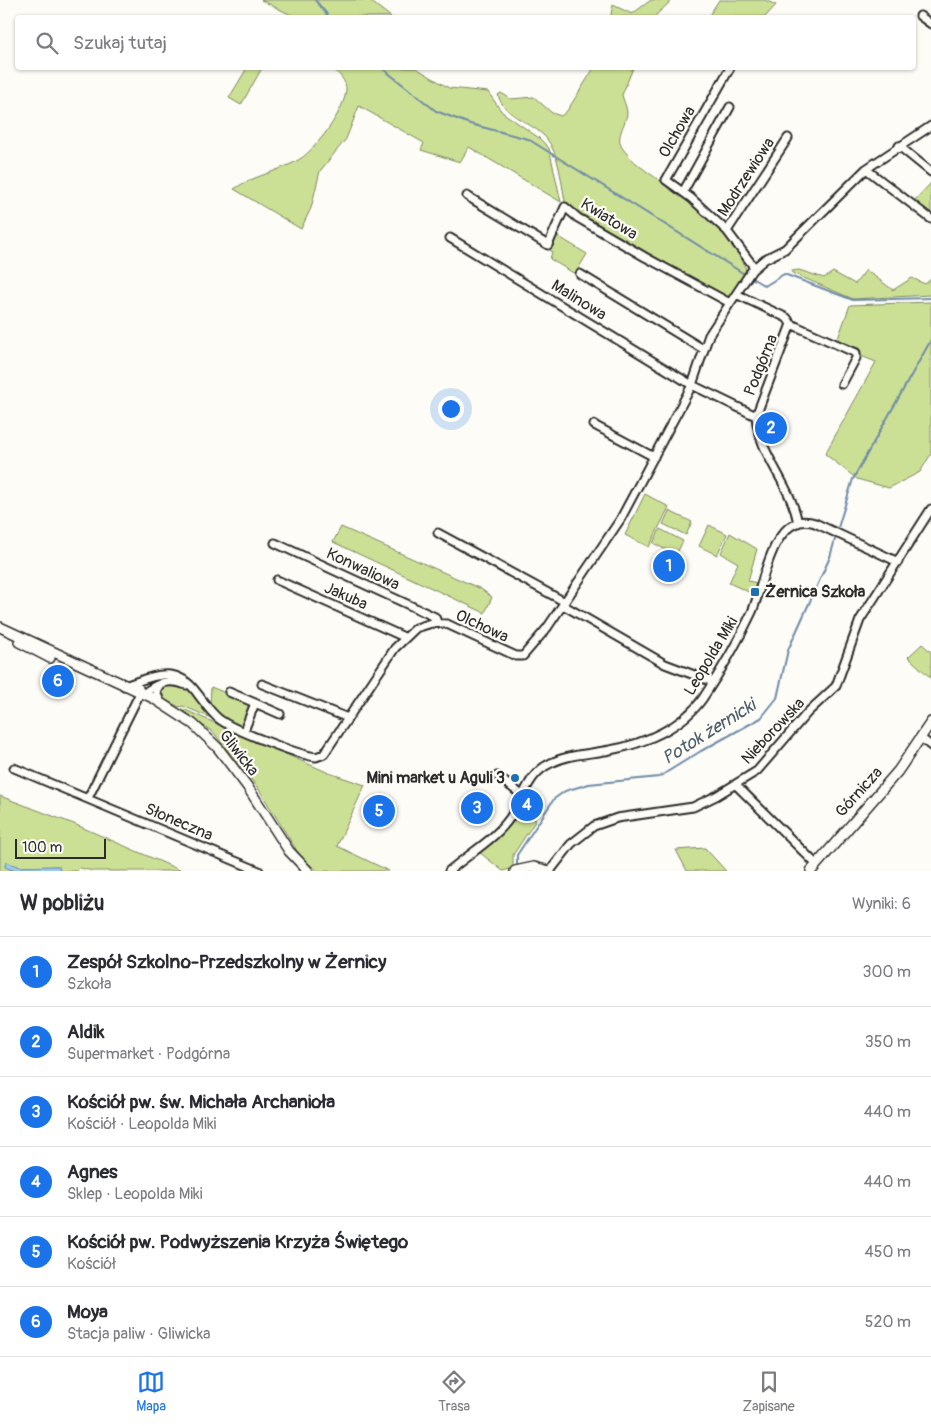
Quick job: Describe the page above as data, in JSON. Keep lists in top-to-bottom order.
{
  "streets": {
    "street": [
      "Olchowa",
      "Modrzewiowa",
      "Kwiatowa",
      "Malinowa",
      "Podgórna",
      "Konwaliowa",
      "Jakuba",
      "Leopolda Miki",
      "Nieborowska",
      "Gliwicka",
      "Górnicza",
      "Słoneczna"
    ]
  },
  "crossings": [
    ["Olchowa", "Modrzewiowa"],
    ["Olchowa", "Kwiatowa"],
    ["Olchowa", "Malinowa"],
    ["Olchowa", "Podgórna"],
    ["Olchowa", "Konwaliowa"],
    ["Olchowa", "Jakuba"],
    ["Olchowa", "Gliwicka"],
    ["Malinowa", "Podgórna"],
    ["Podgórna", "Leopolda Miki"],
    ["Nieborowska", "Górnicza"]
  ],
  "water": ["Potok żernicki"],
  "places": {
    "transit": ["Żernica Szkoła"],
    "other": ["Mini market u Aguli 3"]
  },
  "scale_bar": "100 m",
  "page": {
    "search": "Szukaj tutaj",
    "pins": [
      "2",
      "1",
      "6",
      "4",
      "3",
      "5"
    ],
    "scale": "100 m",
    "heading": ["W pobliżu", "Wyniki: 6"],
    "list": [
      {
        "mark": "1",
        "name": "Zespół Szkolno-Przedszkolny w Żernicy",
        "note": "Szkoła",
        "value": "300 m"
      },
      {
        "mark": "2",
        "name": "Aldik",
        "note": "Supermarket · Podgórna",
        "value": "350 m"
      },
      {
        "mark": "3",
        "name": "Kościół pw. św. Michała Archanioła",
        "note": "Kościół · Leopolda Miki",
        "value": "440 m"
      },
      {
        "mark": "4",
        "name": "Agnes",
        "note": "Sklep · Leopolda Miki",
        "value": "440 m"
      },
      {
        "mark": "5",
        "name": "Kościół pw. Podwyższenia Krzyża Świętego",
        "note": "Kościół",
        "value": "450 m"
      },
      {
        "mark": "6",
        "name": "Moya",
        "note": "Stacja paliw · Gliwicka",
        "value": "520 m"
      }
    ],
    "nav": ["Mapa", "Trasa", "Zapisane"]
  }
}
